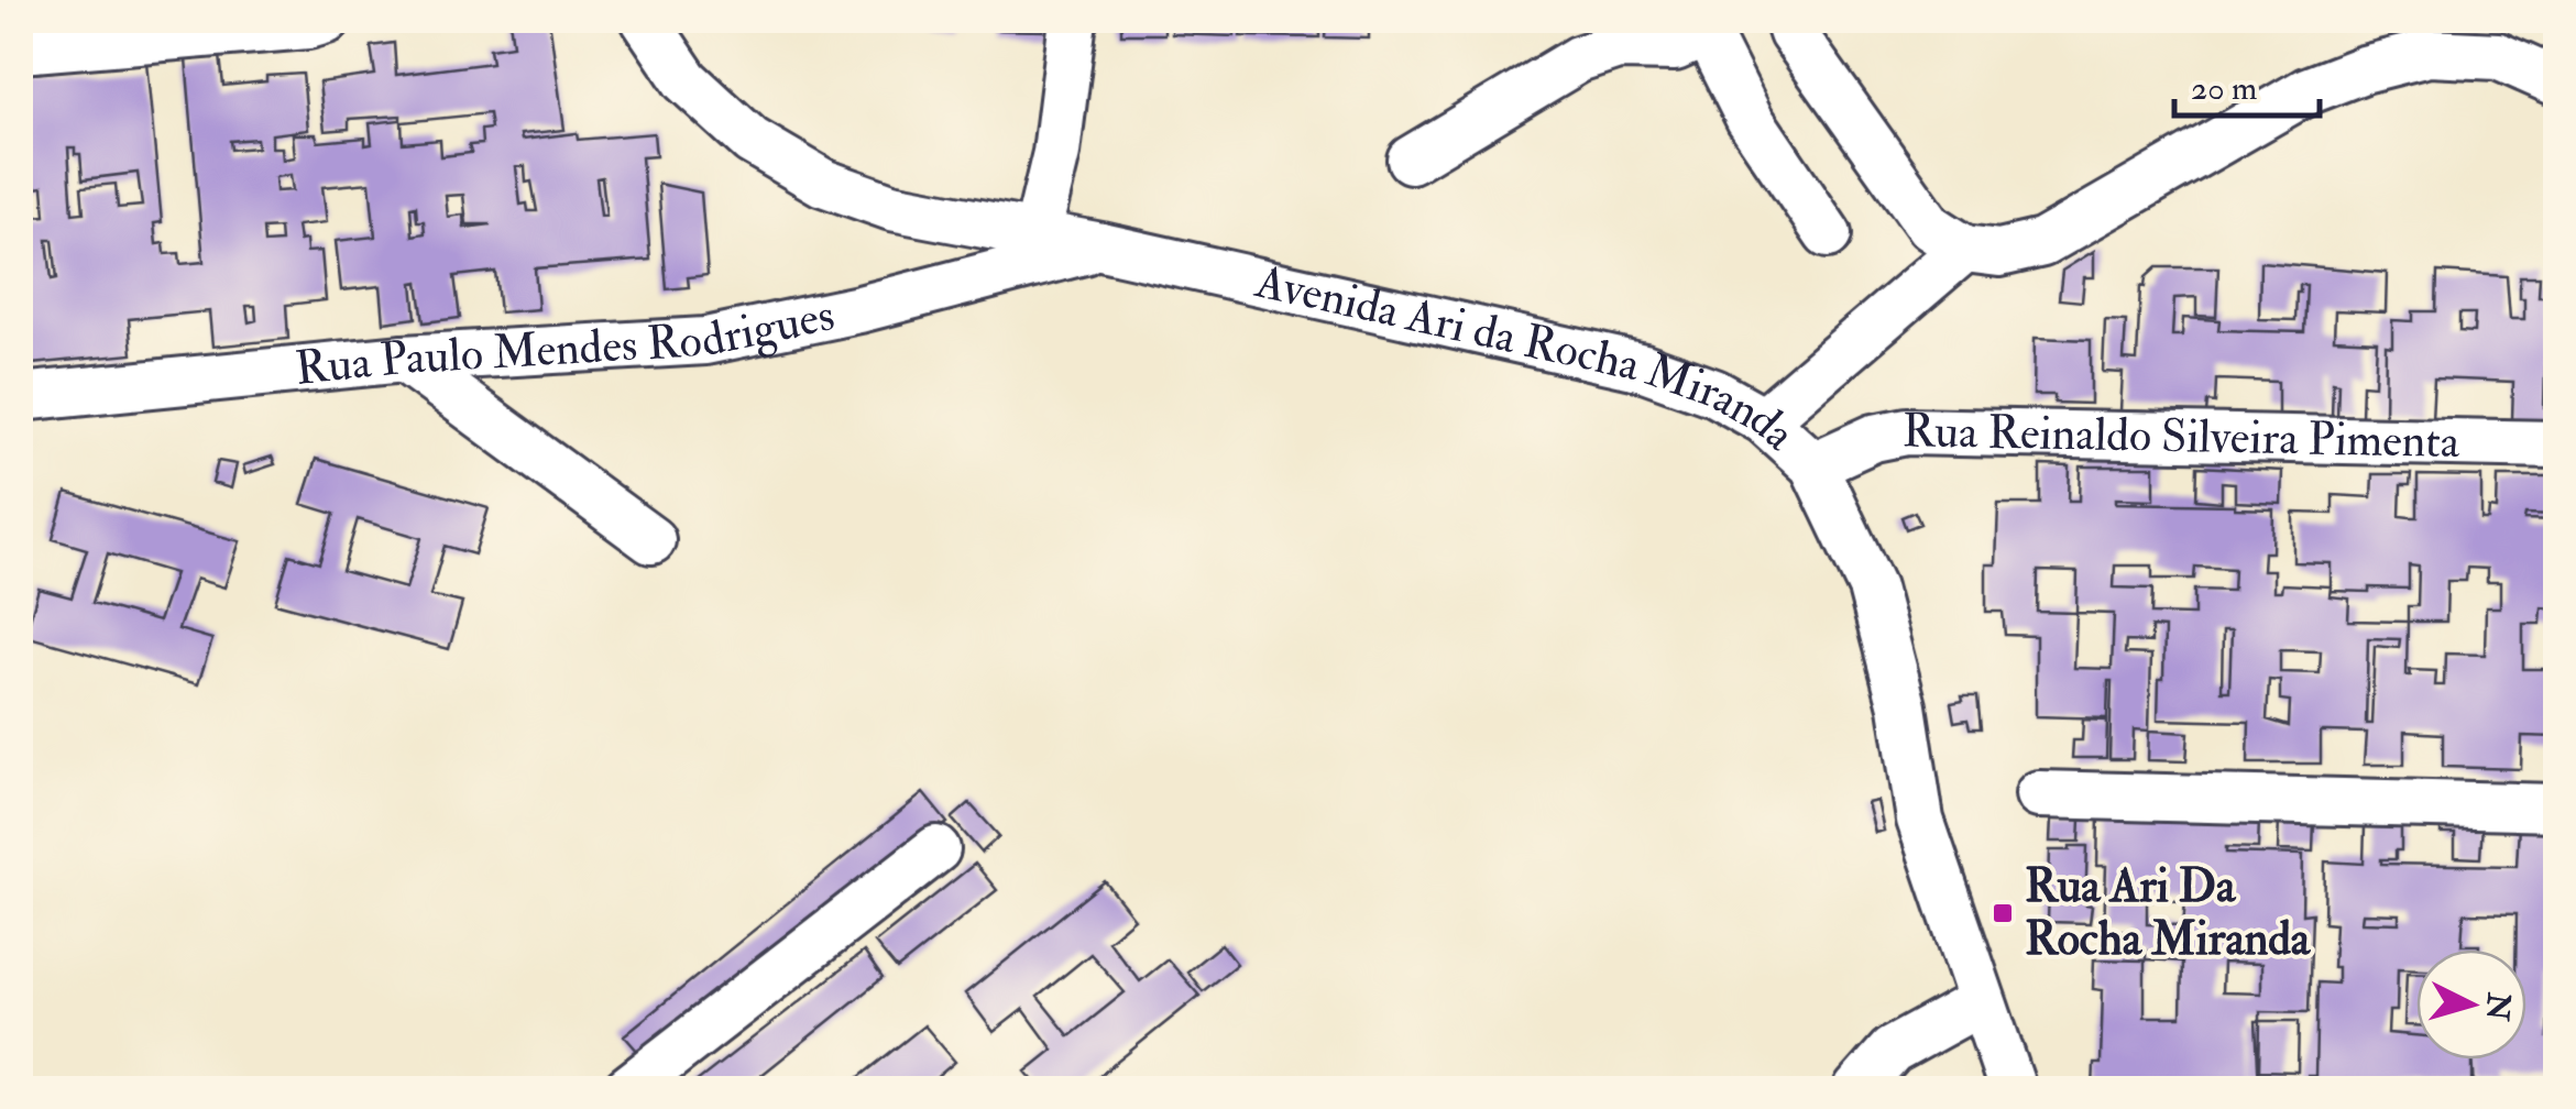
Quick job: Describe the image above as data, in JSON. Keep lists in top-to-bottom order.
{
  "streets": {
    "street": ["Rua Paulo Mendes Rodrigues", "Avenida Ari da Rocha Miranda", "Rua Reinaldo Silveira Pimenta"]
  },
  "crossings": [
    ["Rua Paulo Mendes Rodrigues", "Avenida Ari da Rocha Miranda"],
    ["Avenida Ari da Rocha Miranda", "Rua Reinaldo Silveira Pimenta"]
  ],
  "places": {
    "transit": ["Rua Ari Da Rocha Miranda"]
  },
  "scale_bar": "20 m",
  "north": "right"
}
